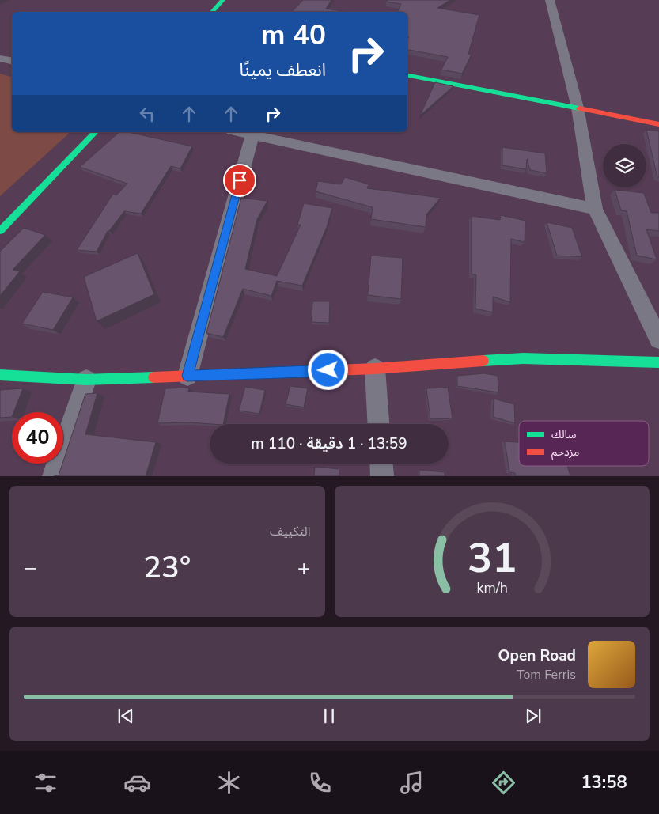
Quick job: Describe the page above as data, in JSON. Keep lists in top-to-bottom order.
{
  "legend": ["سالك", "مزدحم"],
  "page": {
    "turn": ["40 m", "انعطف يمينًا"],
    "limit": "40",
    "trip": "13:59 · 1 دقيقة · 110 m",
    "tile": "التكييف",
    "heat": ["−", "23°", "+"],
    "song": ["Open Road", "Tom Ferris"],
    "tabs": "13:58",
    "gauge": ["31", "km/h"]
  }
}
